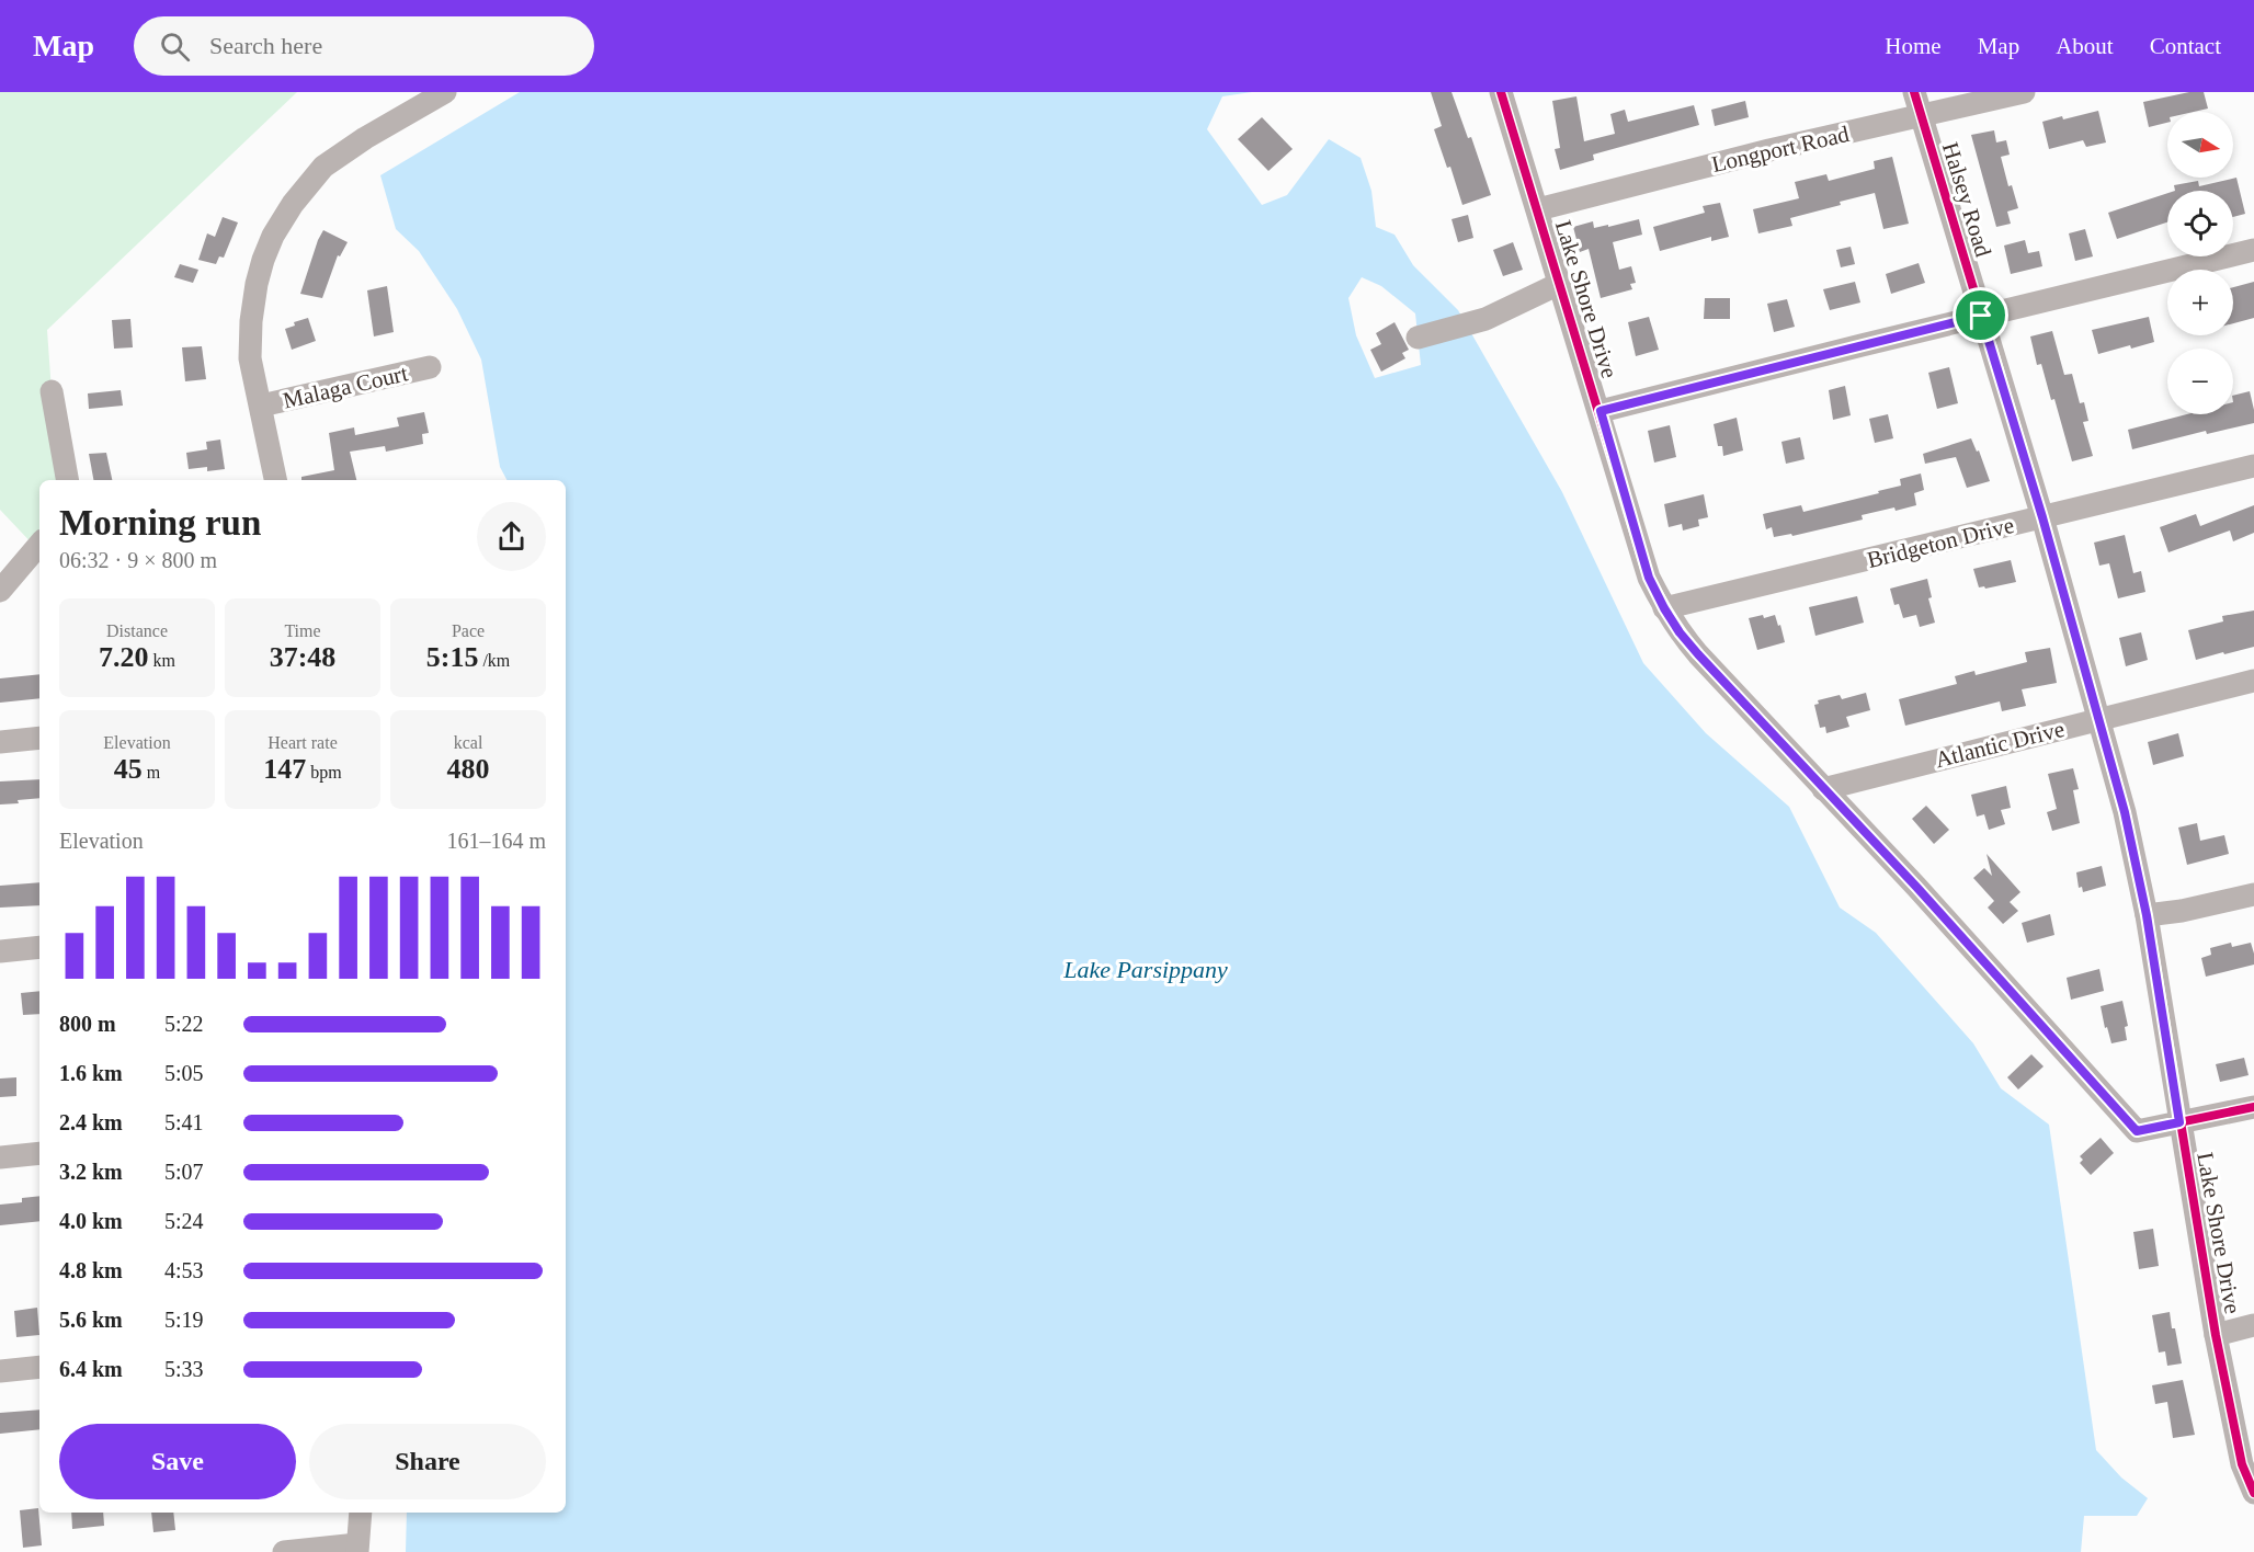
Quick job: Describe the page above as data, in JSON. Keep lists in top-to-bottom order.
{
  "streets": {
    "street": [
      "Longport Road",
      "Halsey Road",
      "Lake Shore Drive",
      "Malaga Court",
      "Bridgeton Drive",
      "Atlantic Drive"
    ]
  },
  "crossings": [
    ["Longport Road", "Halsey Road"],
    ["Longport Road", "Lake Shore Drive"],
    ["Halsey Road", "Lake Shore Drive"],
    ["Halsey Road", "Bridgeton Drive"],
    ["Halsey Road", "Atlantic Drive"],
    ["Lake Shore Drive", "Bridgeton Drive"],
    ["Lake Shore Drive", "Atlantic Drive"]
  ],
  "water": ["Lake Parsippany"],
  "north": "right",
  "page": {
    "header": "Map",
    "search": "Search here",
    "nav": [
      "Home",
      "Map",
      "About",
      "Contact"
    ],
    "map_buttons": ["+", "−"],
    "heading": ["Morning run", "06:32 · 9 × 800 m"],
    "stats": [
      ["Distance", "7.20 km"],
      ["Time", "37:48"],
      ["Pace", "5:15 /km"],
      ["Elevation", "45 m"],
      ["Heart rate", "147 bpm"],
      ["kcal", "480"]
    ],
    "chart": ["Elevation", "161–164 m"],
    "list": [
      {
        "name": "800 m",
        "note": "5:22"
      },
      {
        "name": "1.6 km",
        "note": "5:05"
      },
      {
        "name": "2.4 km",
        "note": "5:41"
      },
      {
        "name": "3.2 km",
        "note": "5:07"
      },
      {
        "name": "4.0 km",
        "note": "5:24"
      },
      {
        "name": "4.8 km",
        "note": "4:53"
      },
      {
        "name": "5.6 km",
        "note": "5:19"
      },
      {
        "name": "6.4 km",
        "note": "5:33"
      }
    ],
    "buttons": ["Save", "Share"]
  }
}
